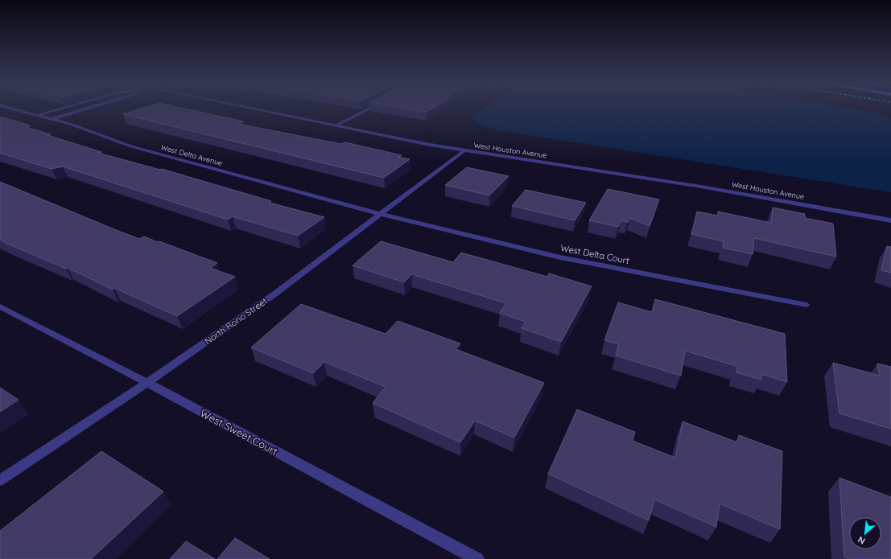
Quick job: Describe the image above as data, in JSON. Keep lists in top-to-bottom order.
{
  "streets": {
    "street": [
      "West Houston Avenue",
      "West Delta Avenue",
      "West Delta Court",
      "North Rono Street",
      "West Sweet Court"
    ]
  },
  "crossings": [
    ["West Houston Avenue", "North Rono Street"],
    ["West Delta Avenue", "West Delta Court"],
    ["West Delta Avenue", "North Rono Street"],
    ["West Delta Court", "North Rono Street"],
    ["North Rono Street", "West Sweet Court"]
  ],
  "north": "bottom left"
}
